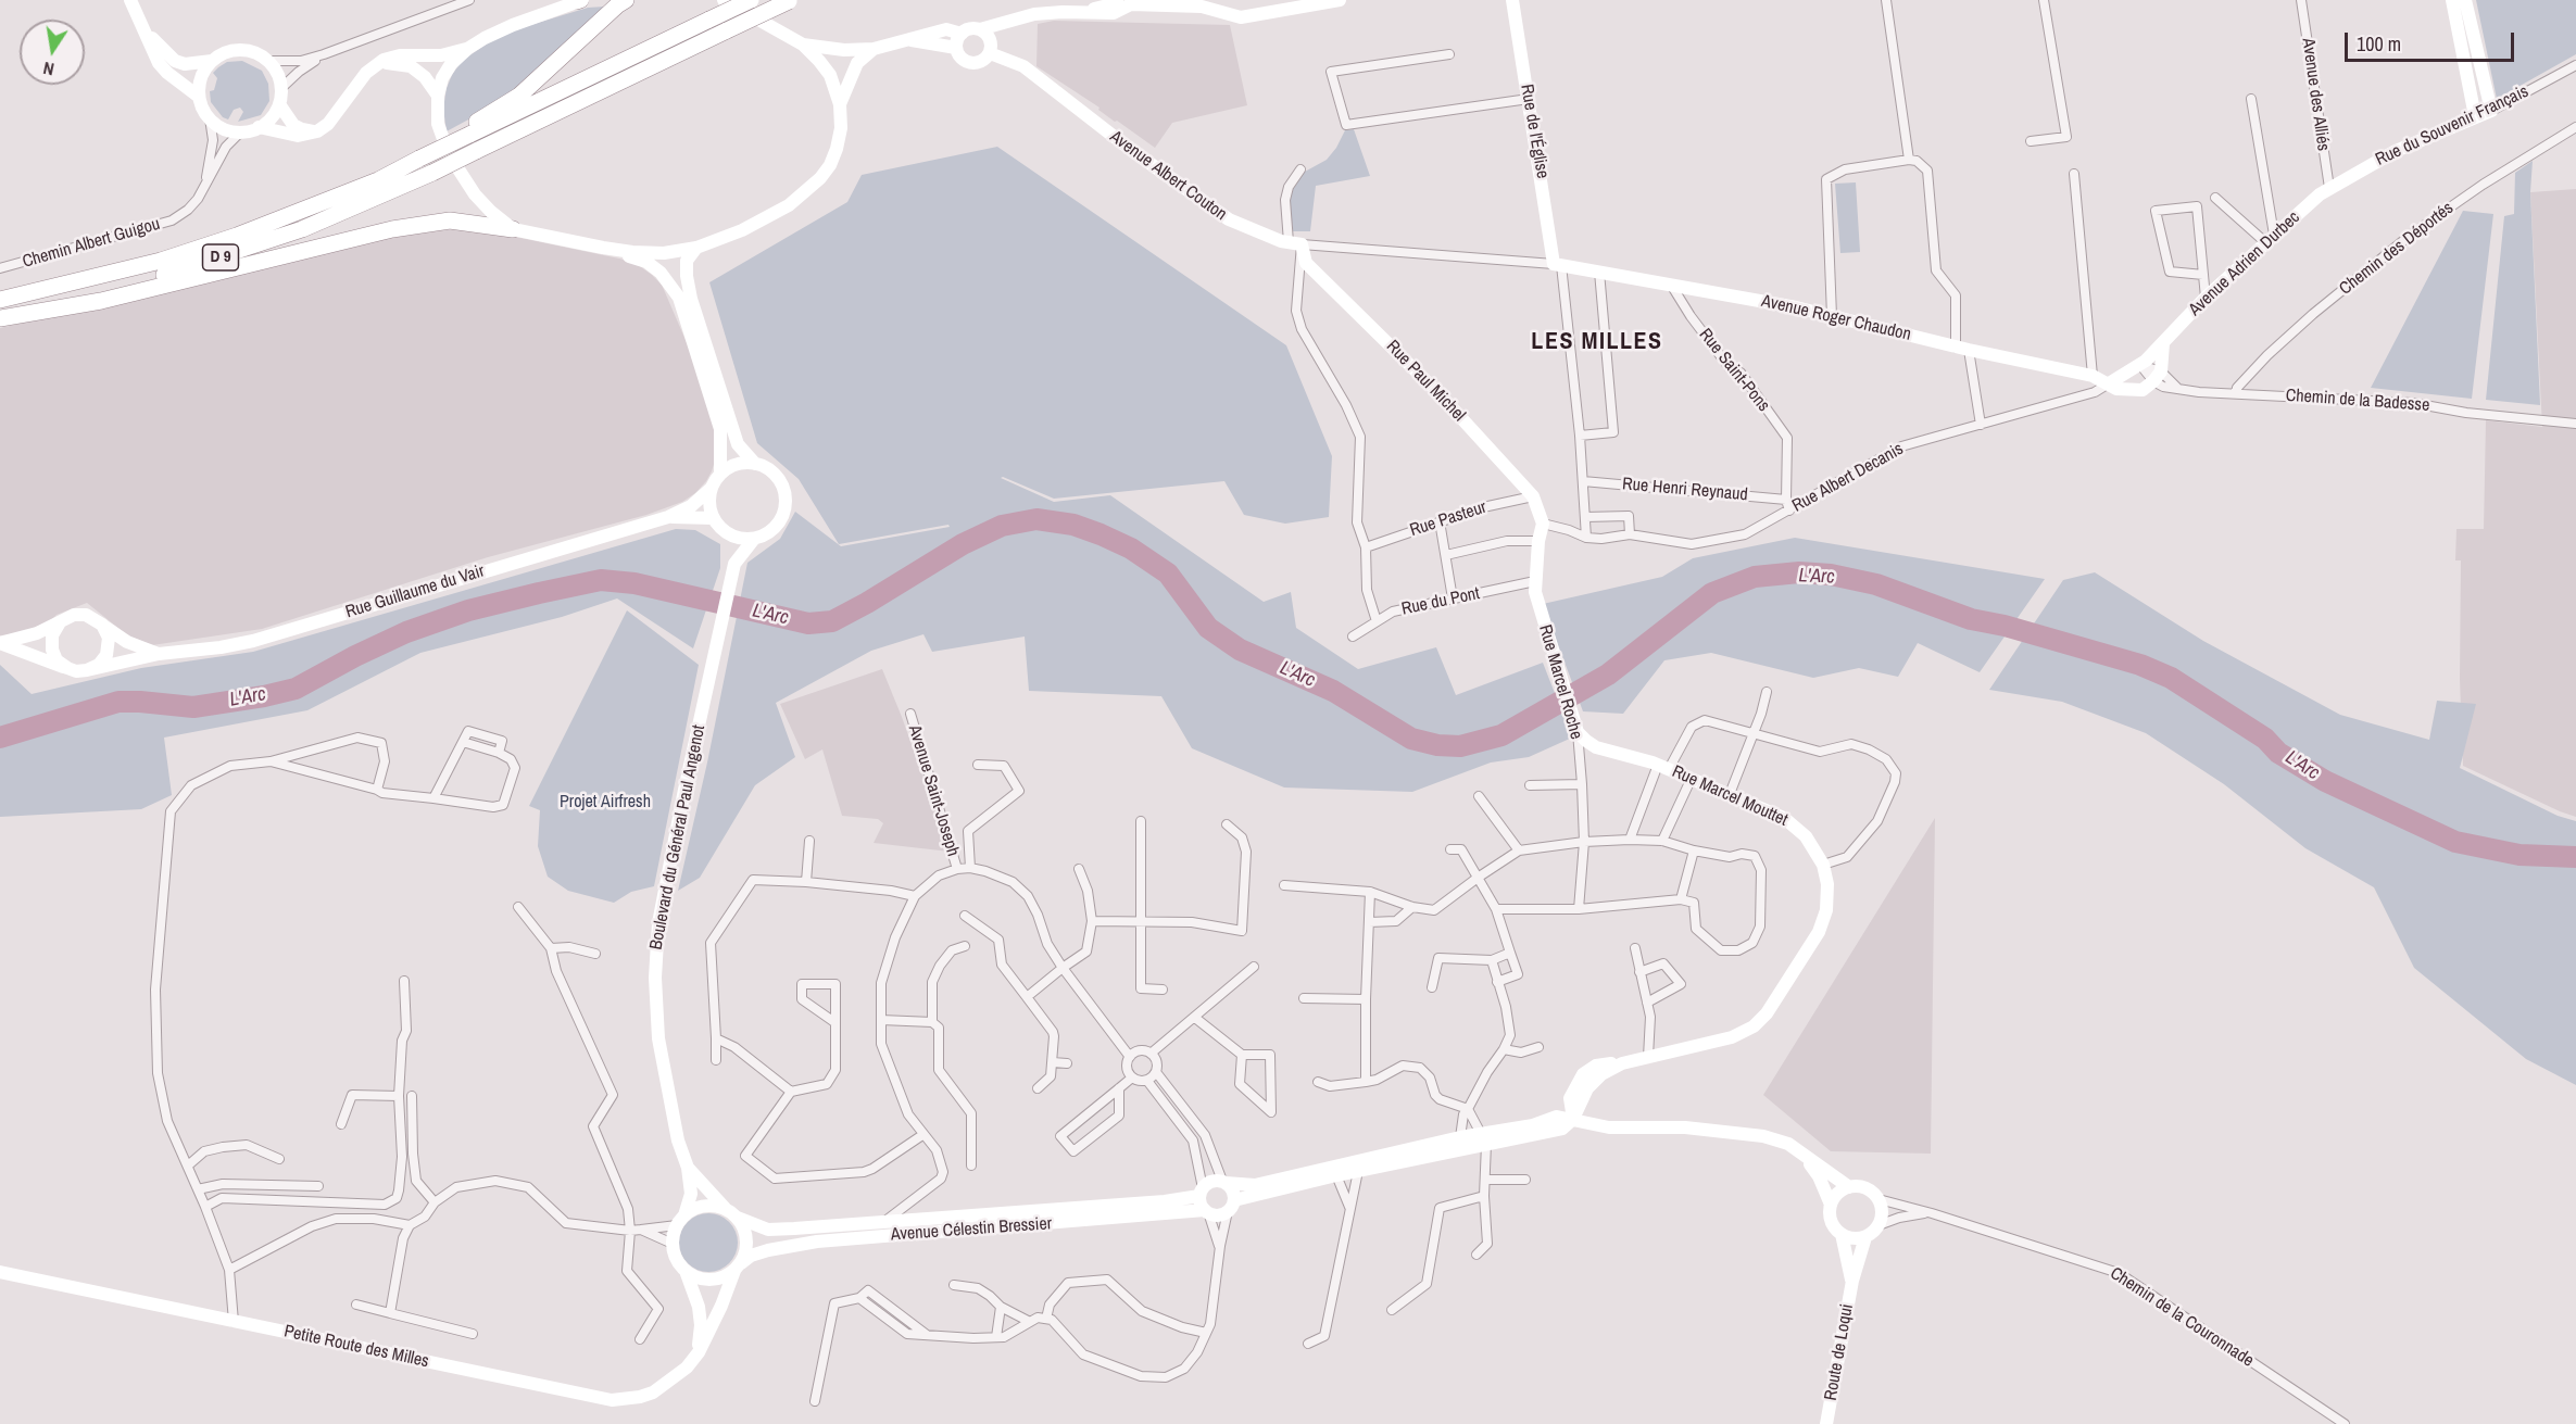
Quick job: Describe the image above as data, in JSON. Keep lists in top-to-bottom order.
{
  "streets": {
    "highway": ["D 9"],
    "main road": [
      "Rue du Souvenir Français",
      "Rue de l'Église",
      "Avenue Albert Couton",
      "Avenue Adrien Durbec",
      "Avenue Roger Chaudon",
      "Rue Paul Michel",
      "Rue Guillaume du Vair",
      "Rue Marcel Roche",
      "Rue Marcel Mouttet",
      "Boulevard du Général Paul Angenot",
      "Avenue Célestin Bressier",
      "Petite Route des Milles",
      "Route de Loqui"
    ],
    "street": [
      "Avenue des Alliés",
      "Chemin Albert Guigou",
      "Chemin des Déportés",
      "Rue Saint-Pons",
      "Chemin de la Badesse",
      "Rue Albert Decanis",
      "Rue Henri Reynaud",
      "Rue Pasteur",
      "Rue du Pont",
      "Avenue Saint-Joseph",
      "Chemin de la Couronnade"
    ]
  },
  "crossings": [
    ["Avenue des Alliés", "Rue du Souvenir Français"],
    ["Avenue des Alliés", "Avenue Adrien Durbec"],
    ["Rue du Souvenir Français", "Avenue Adrien Durbec"],
    ["Rue de l'Église", "Avenue Albert Couton"],
    ["Rue de l'Église", "Avenue Roger Chaudon"],
    ["Avenue Albert Couton", "Avenue Roger Chaudon"],
    ["Avenue Albert Couton", "Rue Paul Michel"],
    ["Chemin des Déportés", "Chemin de la Badesse"],
    ["Avenue Adrien Durbec", "Avenue Roger Chaudon"],
    ["Avenue Adrien Durbec", "Chemin de la Badesse"],
    ["Avenue Adrien Durbec", "Rue Albert Decanis"],
    ["Avenue Roger Chaudon", "Rue Saint-Pons"],
    ["Avenue Roger Chaudon", "Chemin de la Badesse"],
    ["Avenue Roger Chaudon", "Rue Albert Decanis"],
    ["Rue Saint-Pons", "Rue Albert Decanis"],
    ["Rue Saint-Pons", "Rue Henri Reynaud"],
    ["Rue Paul Michel", "Rue Pasteur"],
    ["Rue Paul Michel", "Rue Marcel Roche"],
    ["Rue du Pont", "Rue Marcel Roche"],
    ["Rue Marcel Roche", "Rue Marcel Mouttet"],
    ["Avenue Saint-Joseph", "Avenue Célestin Bressier"],
    ["Boulevard du Général Paul Angenot", "Avenue Célestin Bressier"],
    ["Boulevard du Général Paul Angenot", "Petite Route des Milles"],
    ["Avenue Célestin Bressier", "Petite Route des Milles"],
    ["Chemin de la Couronnade", "Route de Loqui"]
  ],
  "districts": ["LES MILLES"],
  "water": ["L'Arc"],
  "parks": ["Projet Airfresh"],
  "scale_bar": "100 m",
  "north": "bottom"
}
